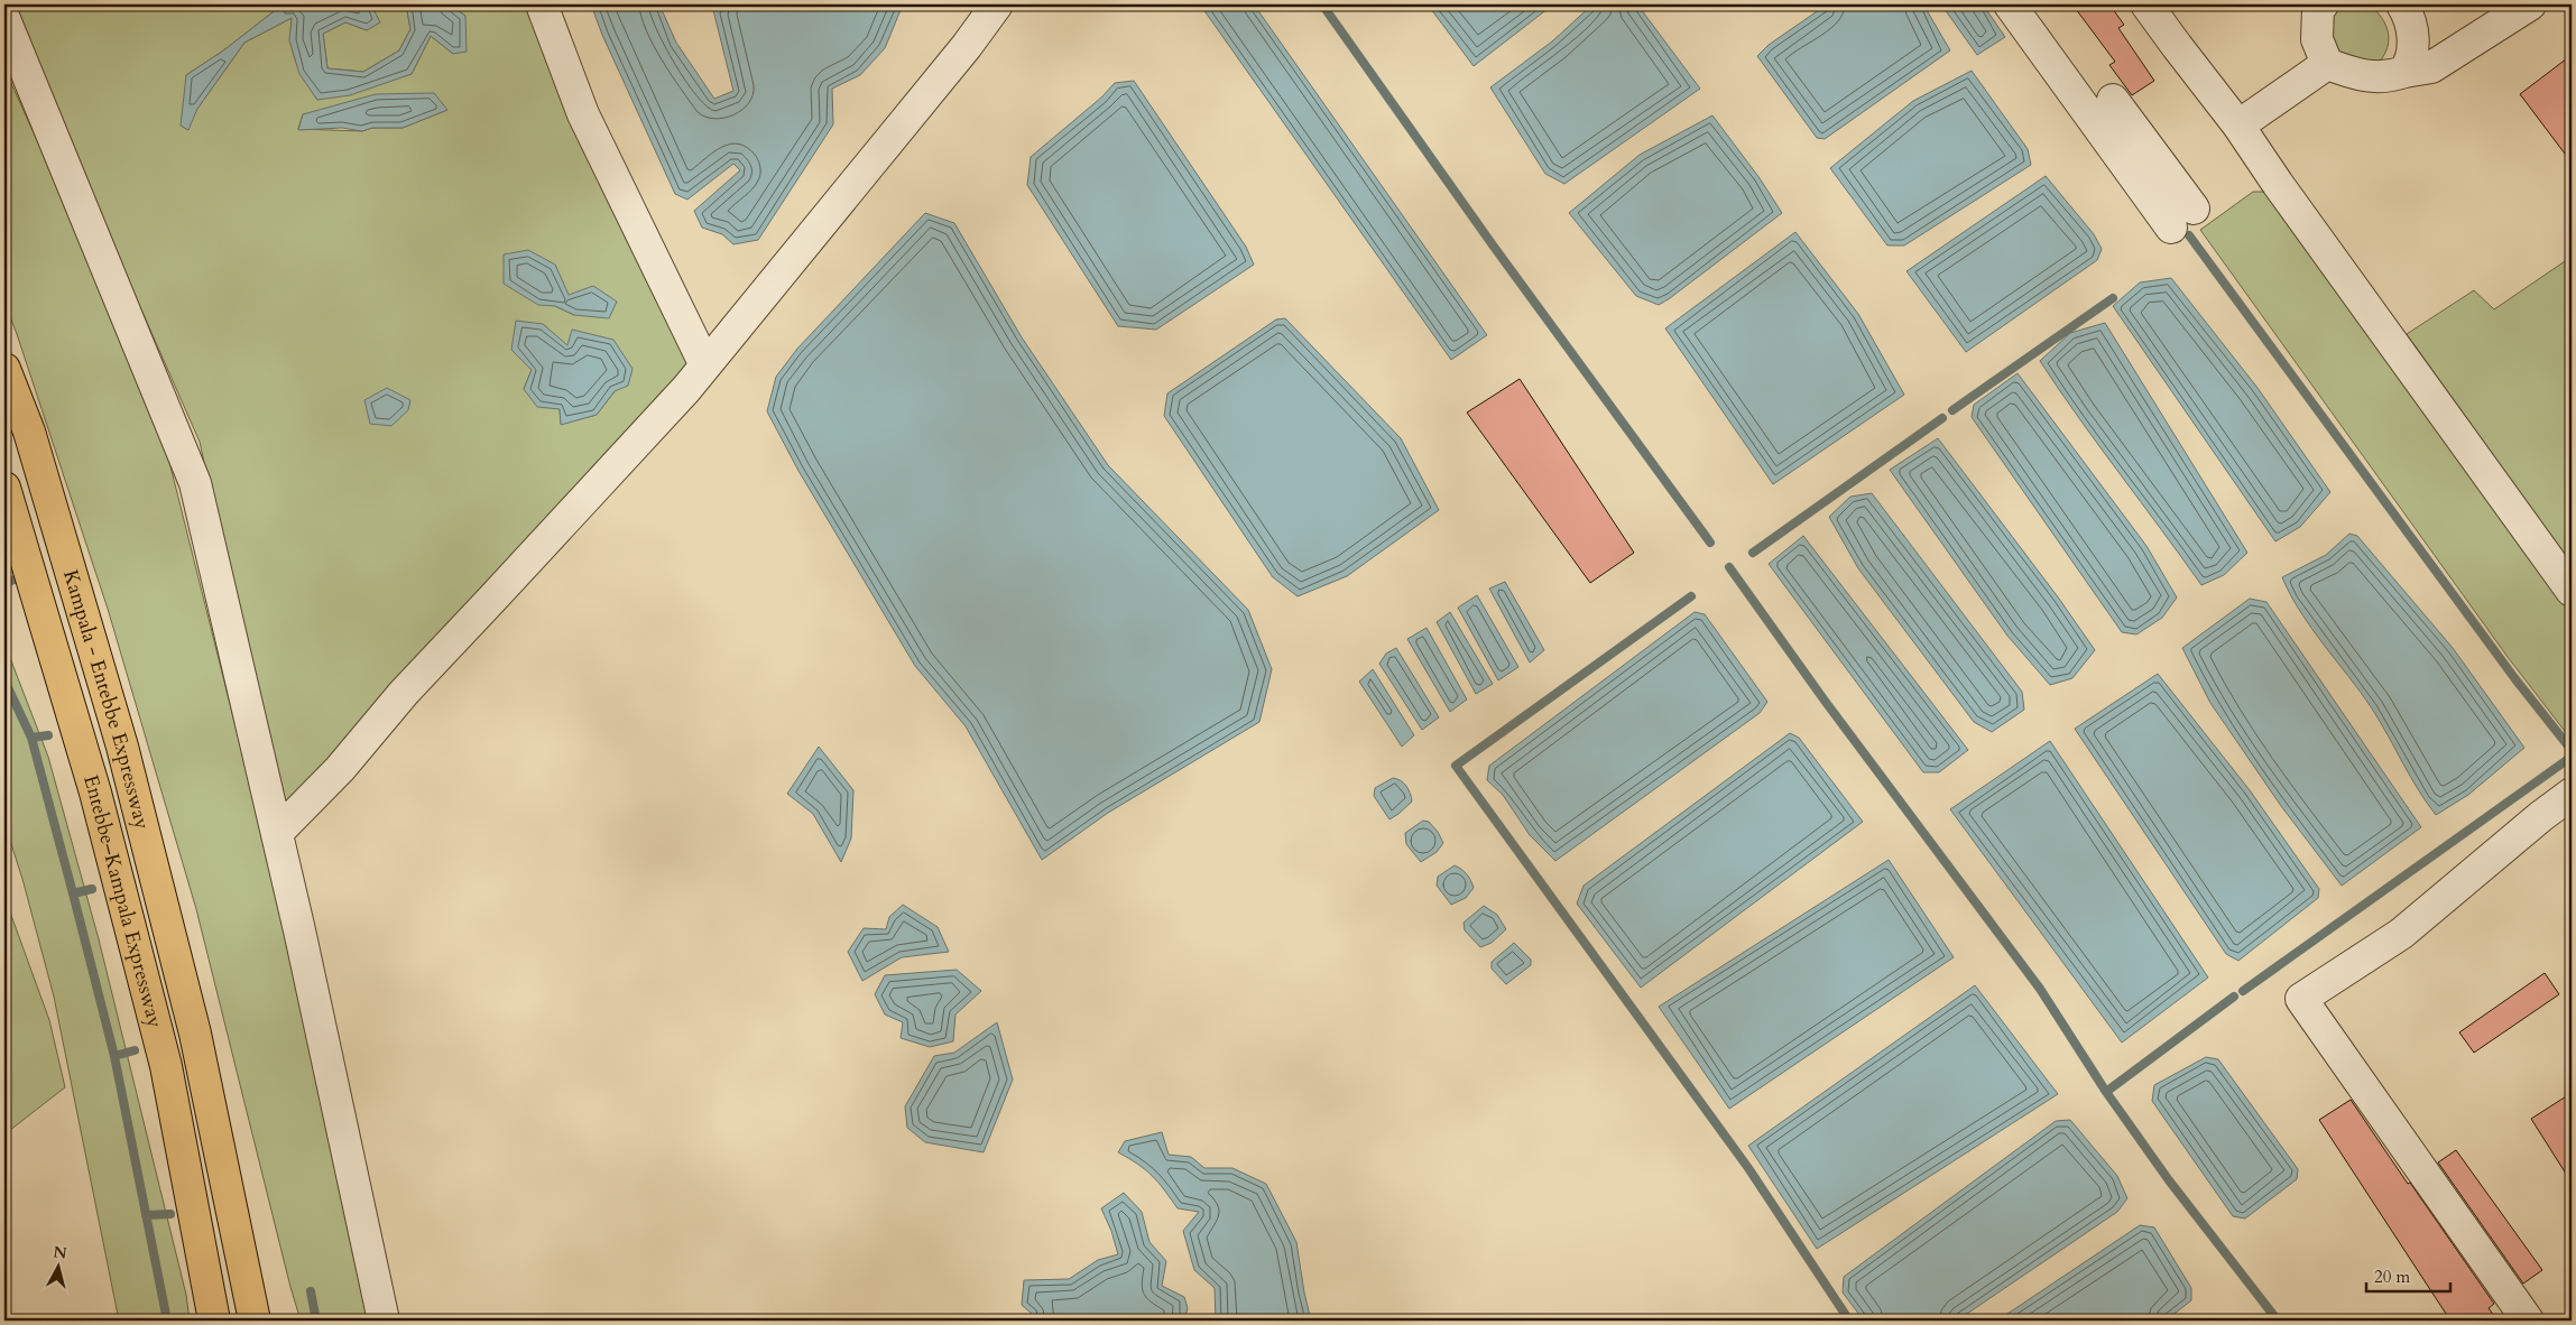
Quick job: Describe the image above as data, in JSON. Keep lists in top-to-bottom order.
{
  "streets": {
    "highway": ["Kampala - Entebbe Expressway", "Entebbe–Kampala Expressway"]
  },
  "scale_bar": "20 m",
  "north": "top"
}
